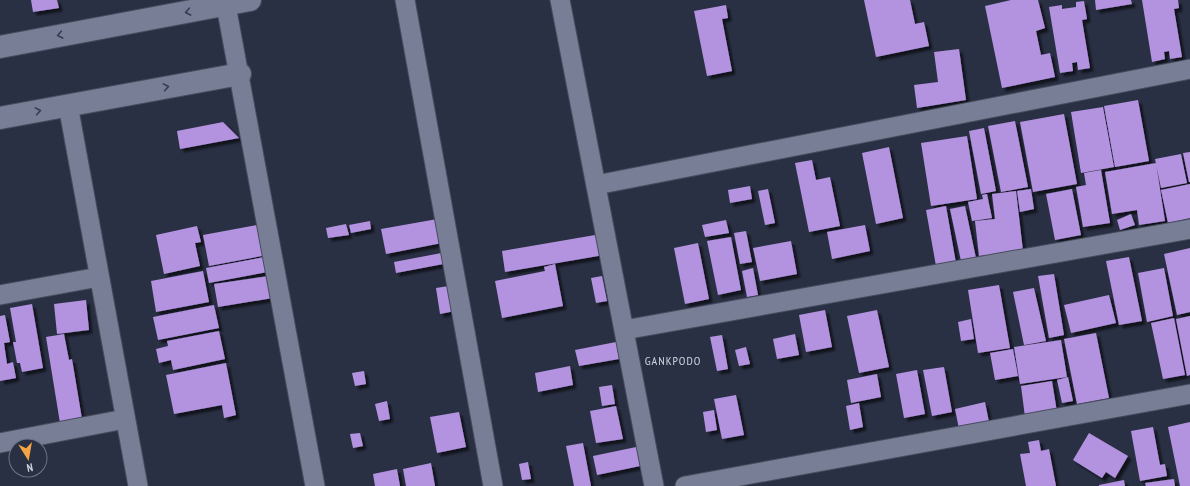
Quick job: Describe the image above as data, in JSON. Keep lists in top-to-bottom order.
{
  "districts": ["GANKPODO"],
  "north": "bottom"
}
